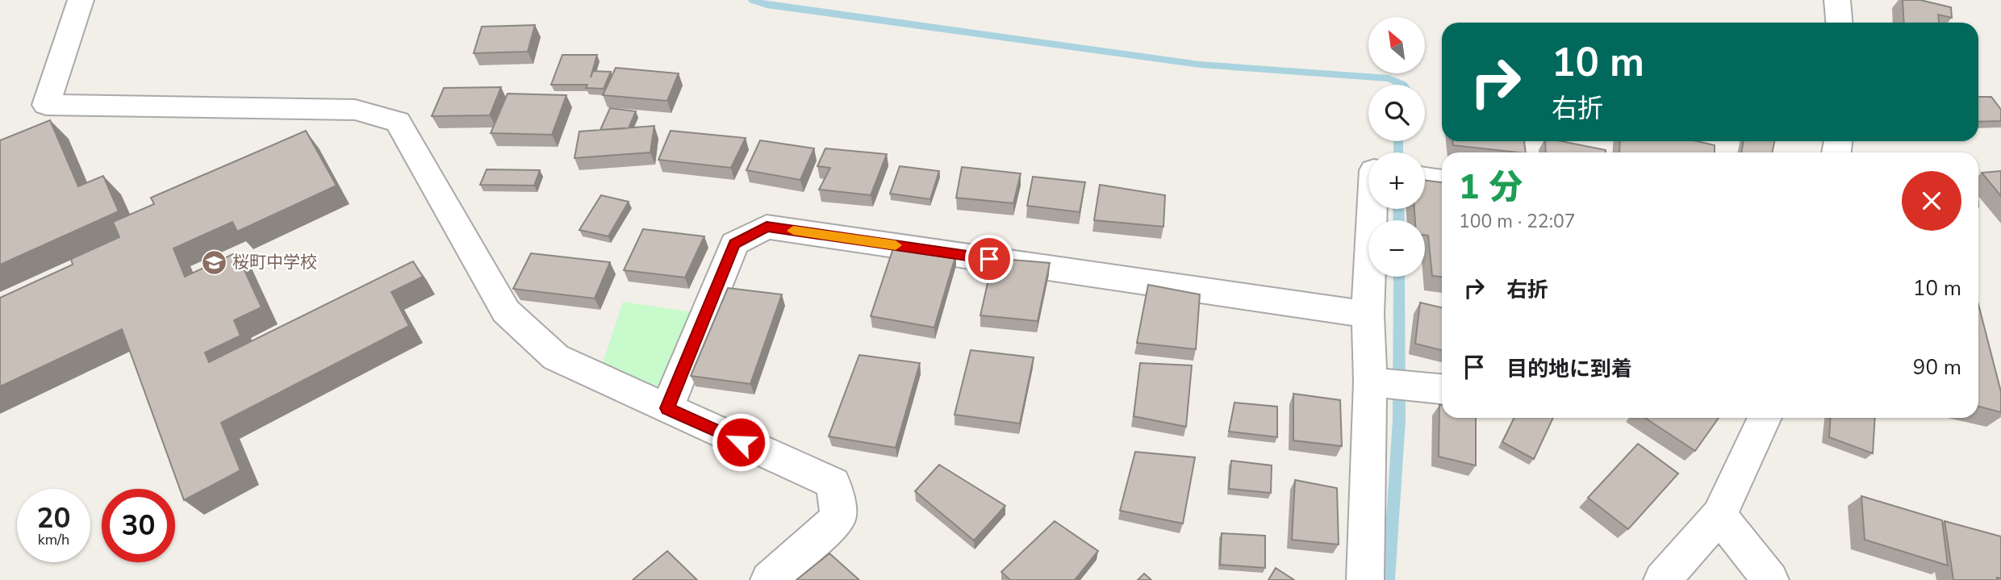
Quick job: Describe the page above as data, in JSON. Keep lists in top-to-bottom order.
{
  "places": {
    "school or university": ["桜町中学校"]
  },
  "north": "top left",
  "page": {
    "map_buttons": ["+", "−"],
    "turn": ["10 m", "右折"],
    "heading": ["1 分", "100 m · 22:07"],
    "list": [
      {
        "name": "右折",
        "value": "10 m"
      },
      {
        "name": "目的地に到着",
        "value": "90 m"
      }
    ],
    "speed": "20 km/h",
    "limit": "30"
  }
}
